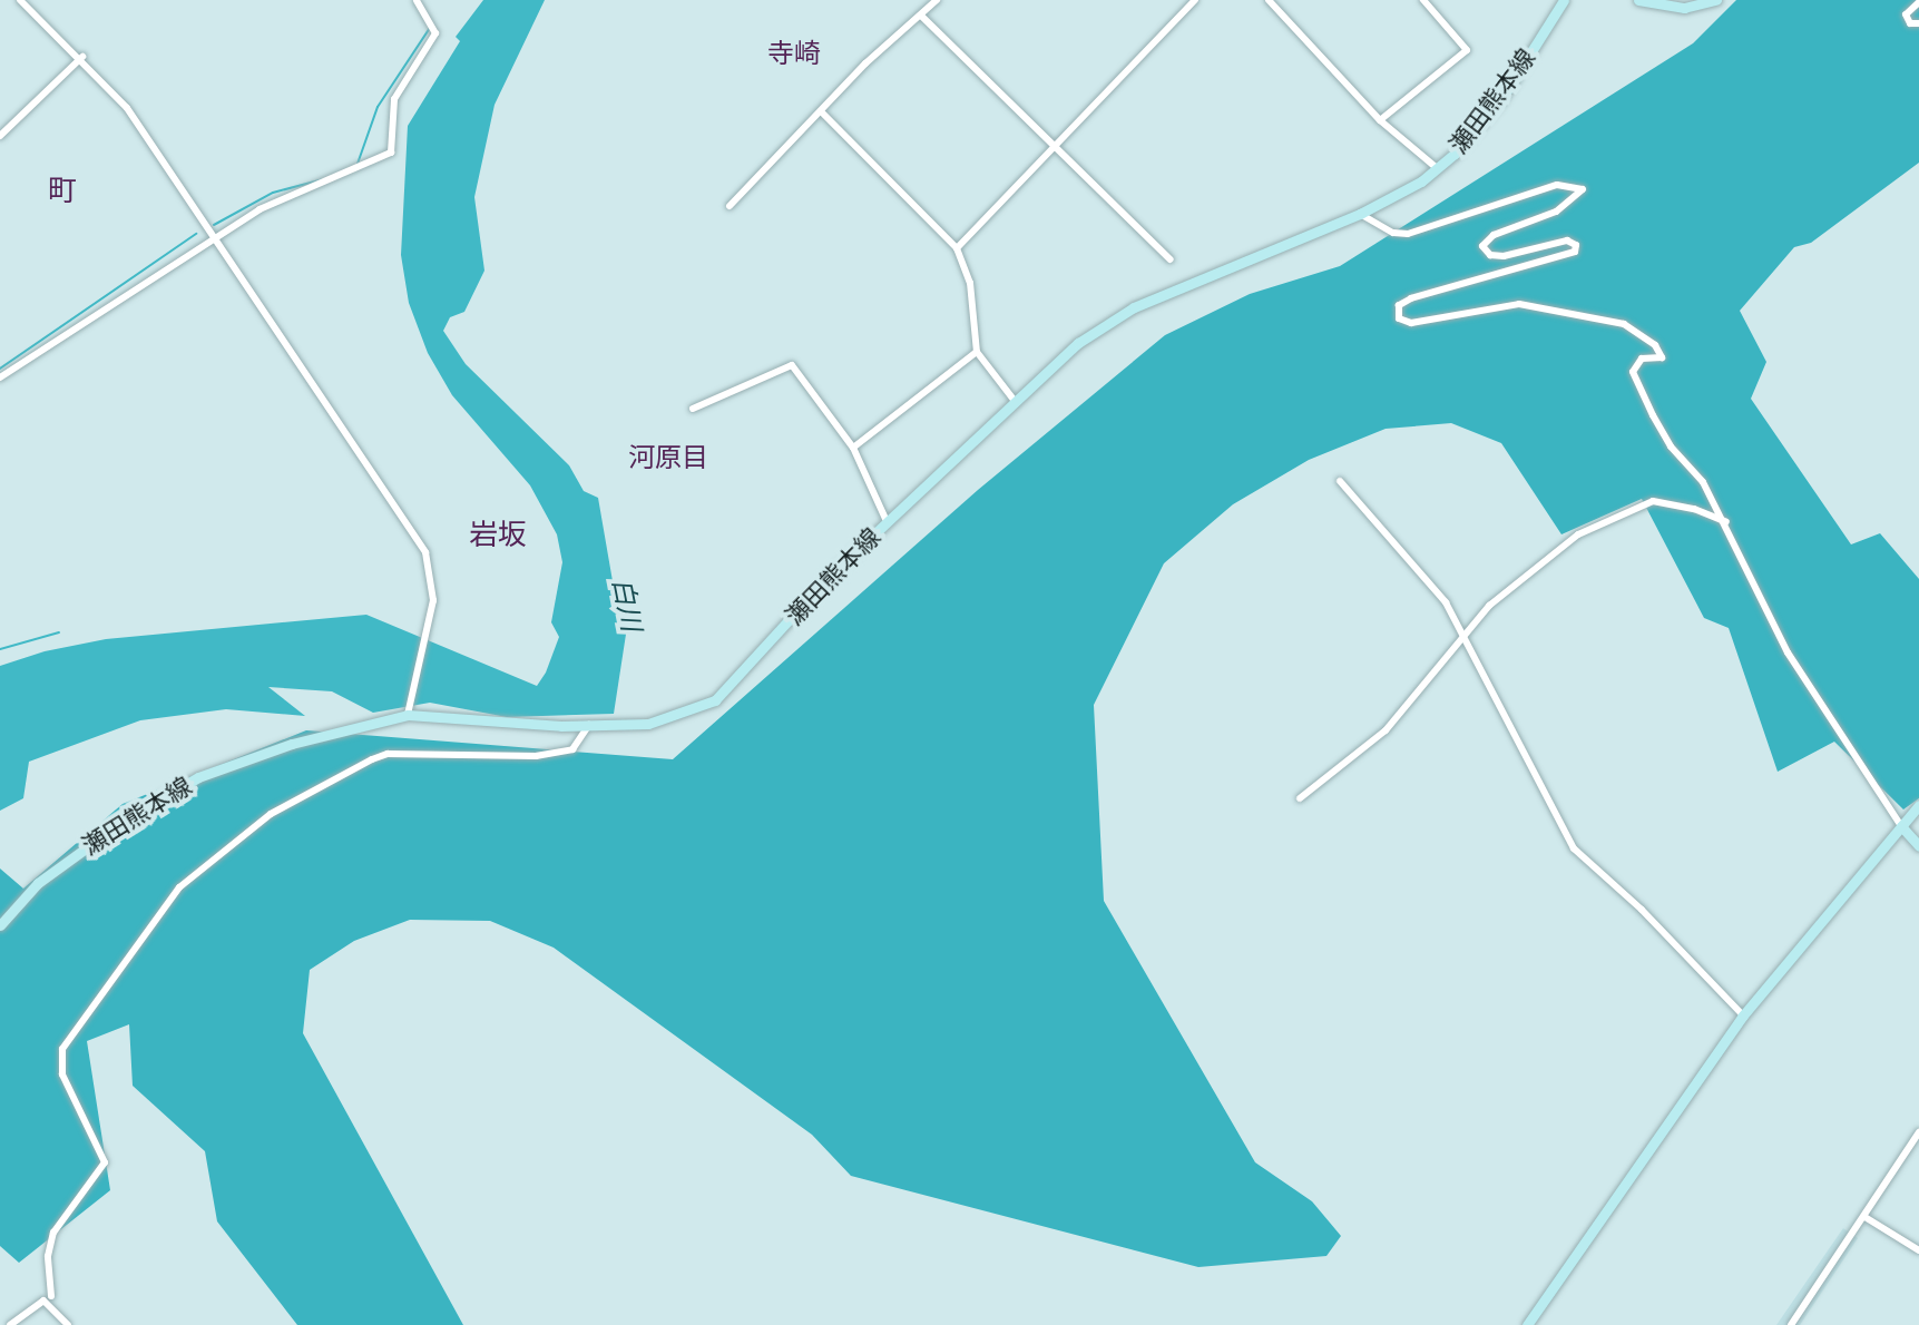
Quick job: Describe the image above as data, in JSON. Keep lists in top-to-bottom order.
{
  "streets": {
    "main road": ["瀬田熊本線"]
  },
  "districts": [
    "寺崎",
    "町",
    "河原目",
    "岩坂"
  ],
  "water": ["白川"]
}
